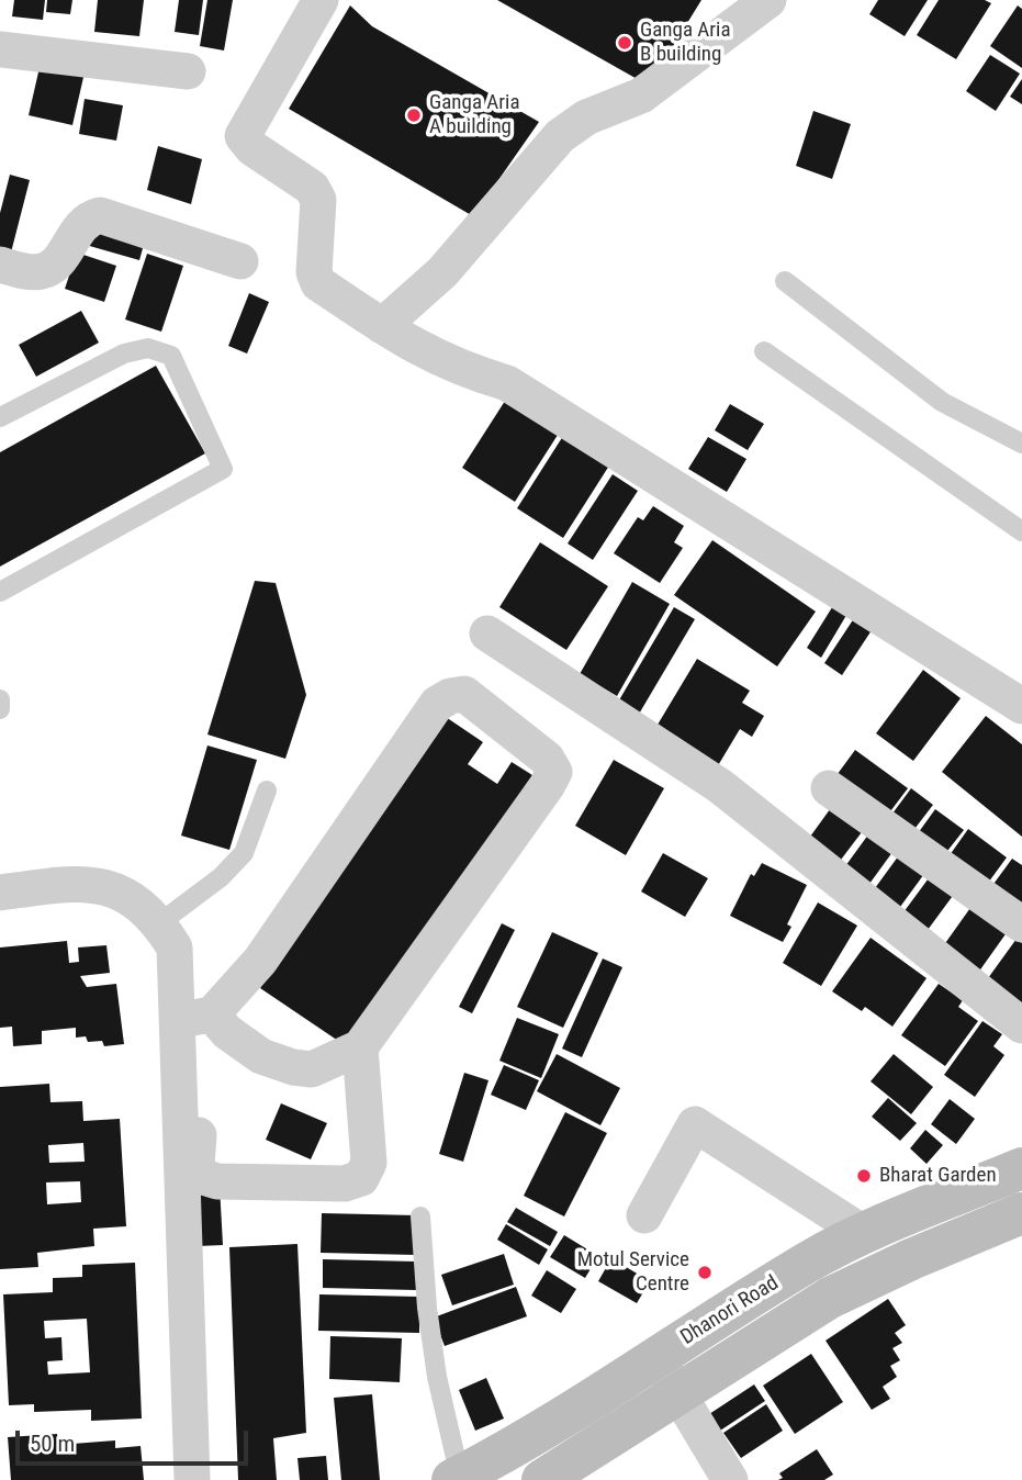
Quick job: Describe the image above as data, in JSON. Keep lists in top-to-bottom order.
{
  "streets": {
    "main road": ["Dhanori Road"]
  },
  "places": [
    "Ganga Aria B building",
    "Ganga Aria A building",
    "Bharat Garden",
    "Motul Service Centre"
  ],
  "scale_bar": "50 m"
}
